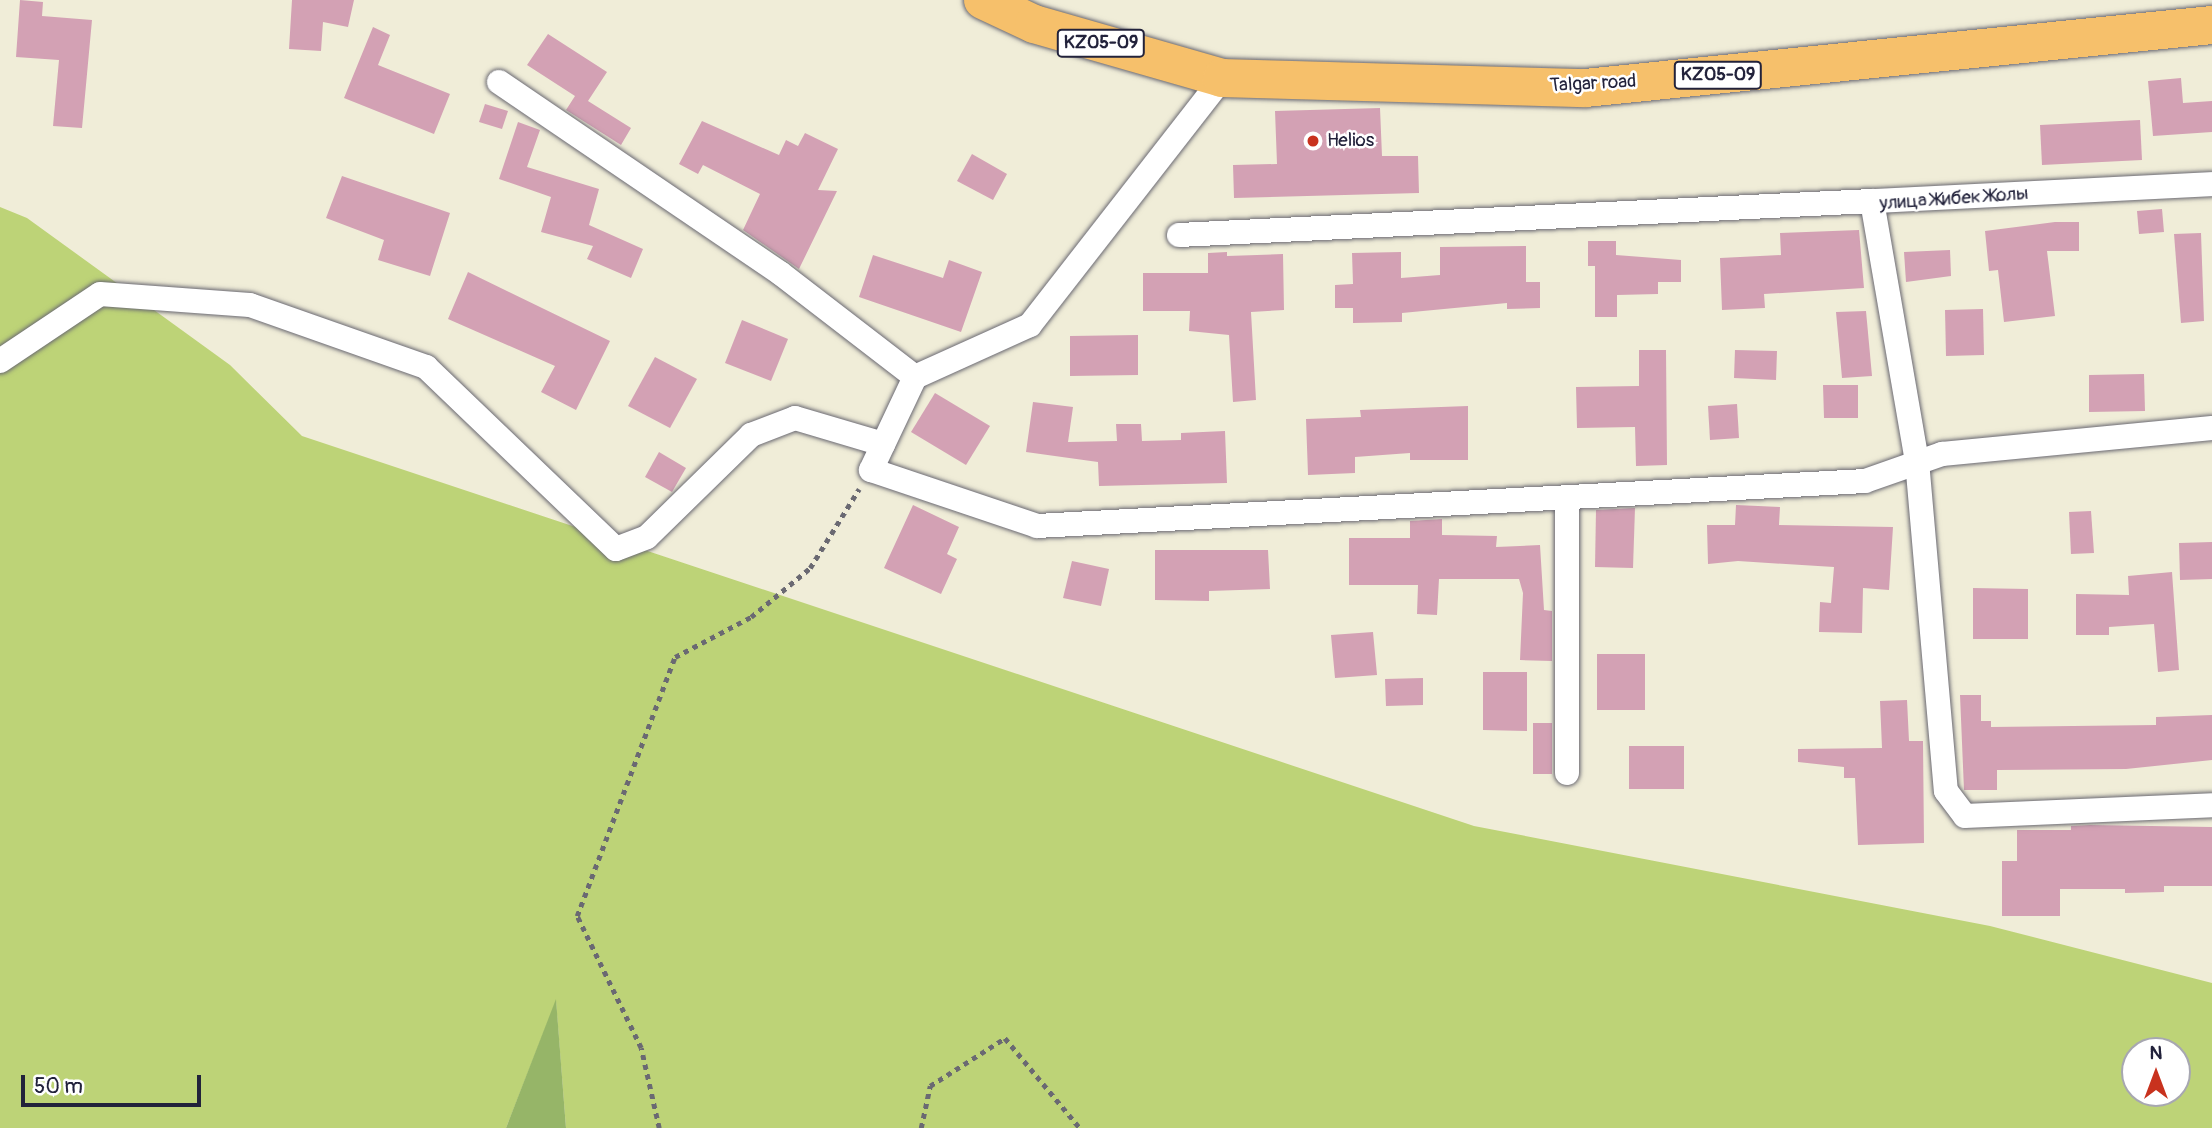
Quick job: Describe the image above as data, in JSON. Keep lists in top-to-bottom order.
{
  "streets": {
    "main road": ["KZ05-09", "Talgar road"],
    "street": ["улица Жибек Жолы"]
  },
  "places": ["Helios"],
  "scale_bar": "50 m",
  "north": "top"
}
